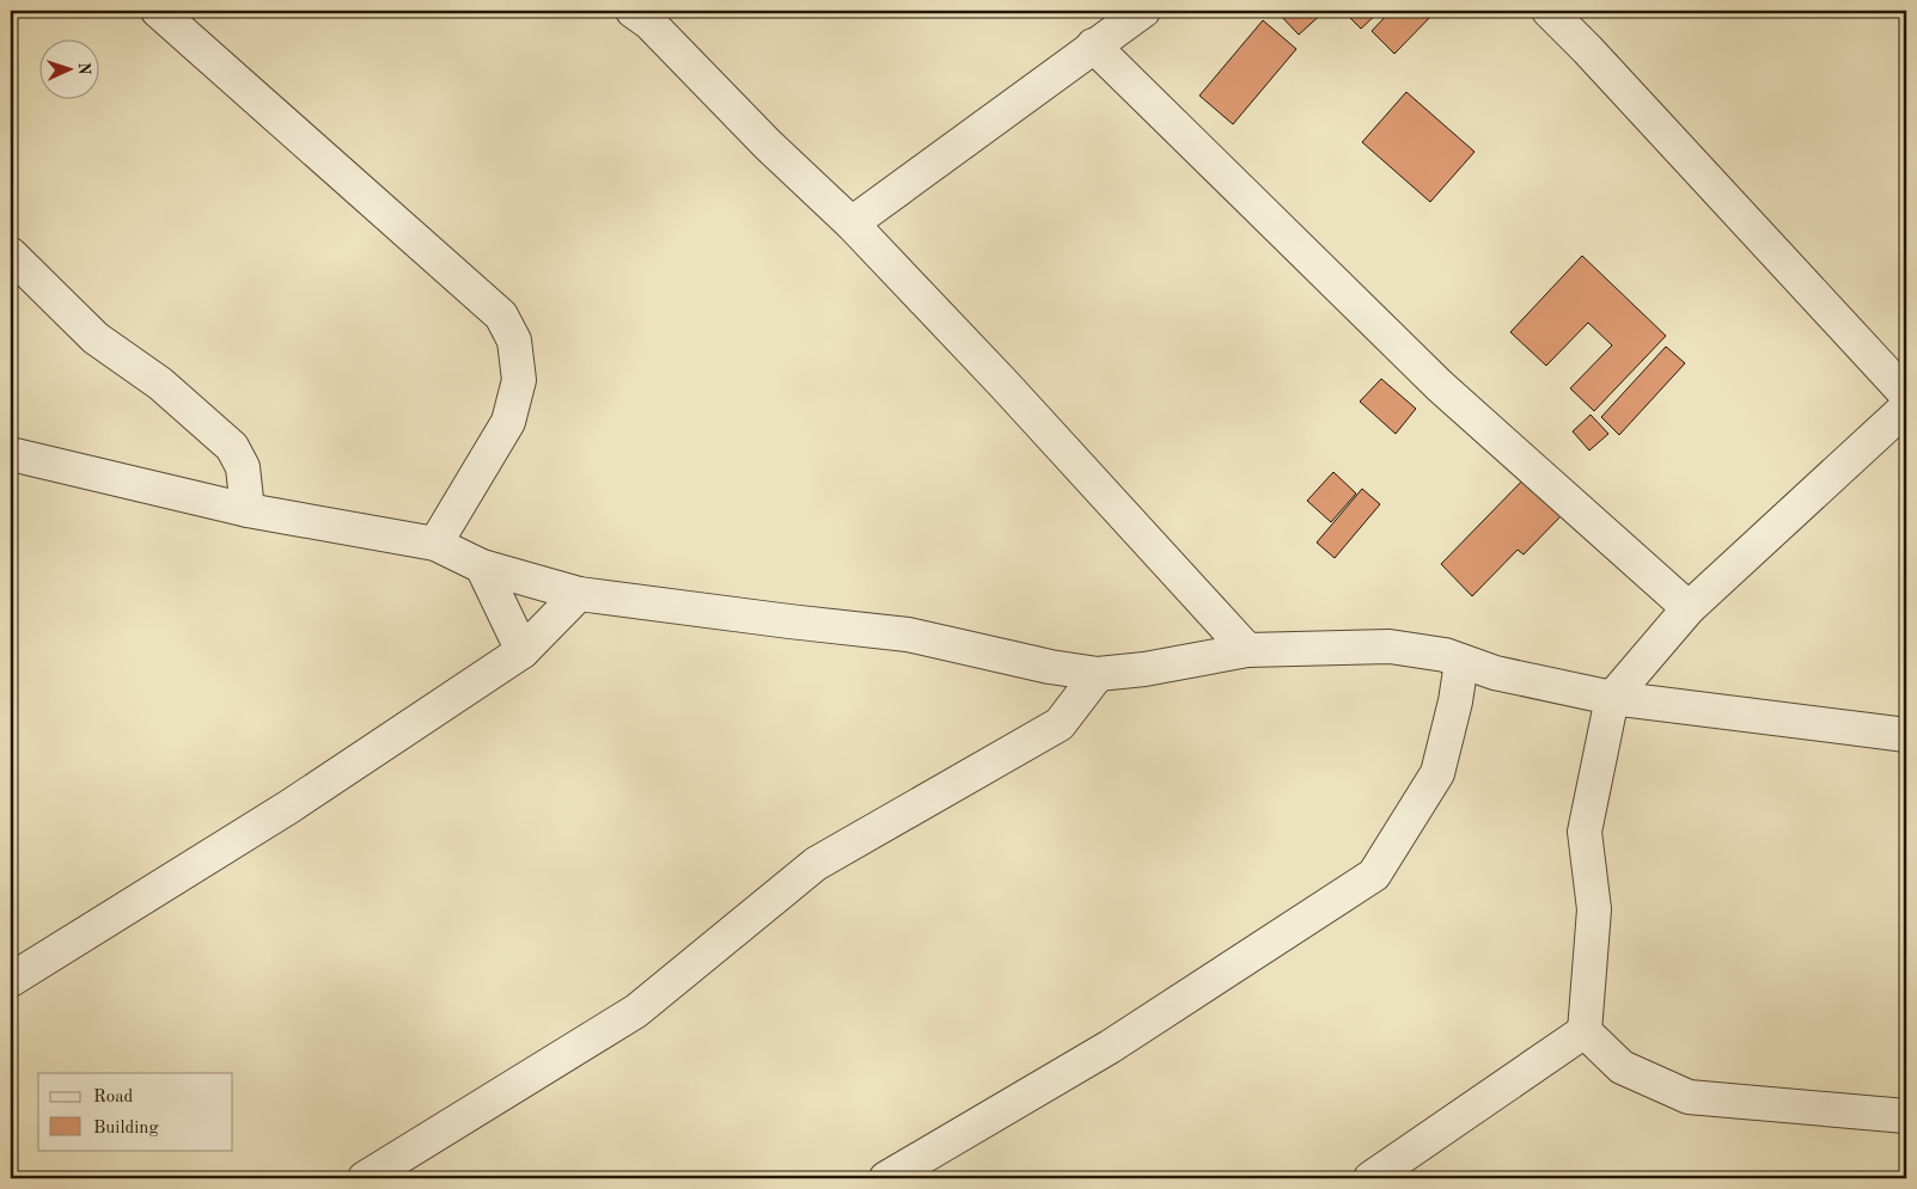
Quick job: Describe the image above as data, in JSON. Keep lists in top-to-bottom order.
{
  "legend": ["Road", "Building"],
  "north": "right"
}
